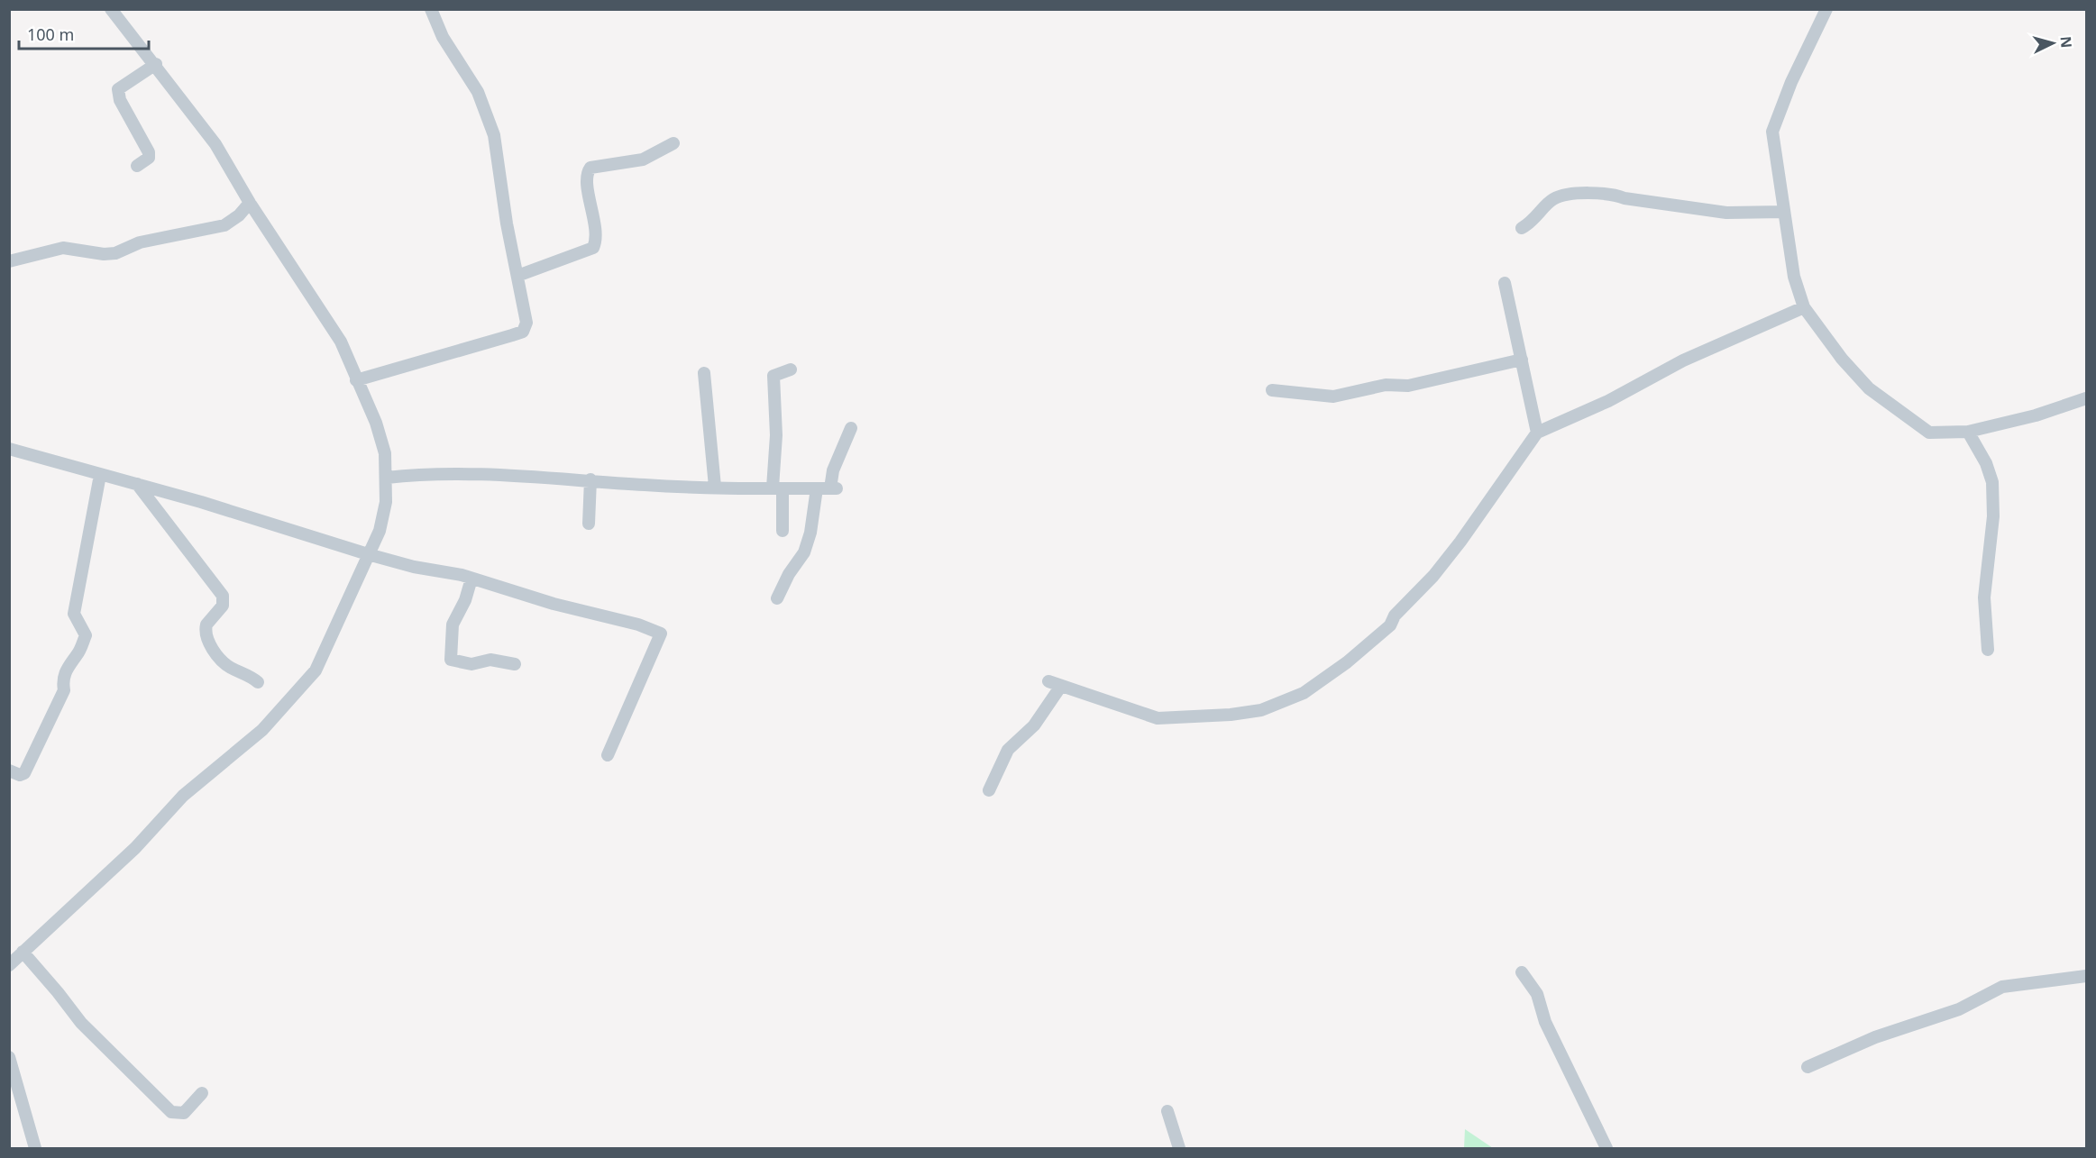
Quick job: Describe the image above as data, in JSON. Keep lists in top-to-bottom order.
{
  "scale_bar": "100 m",
  "north": "right"
}
